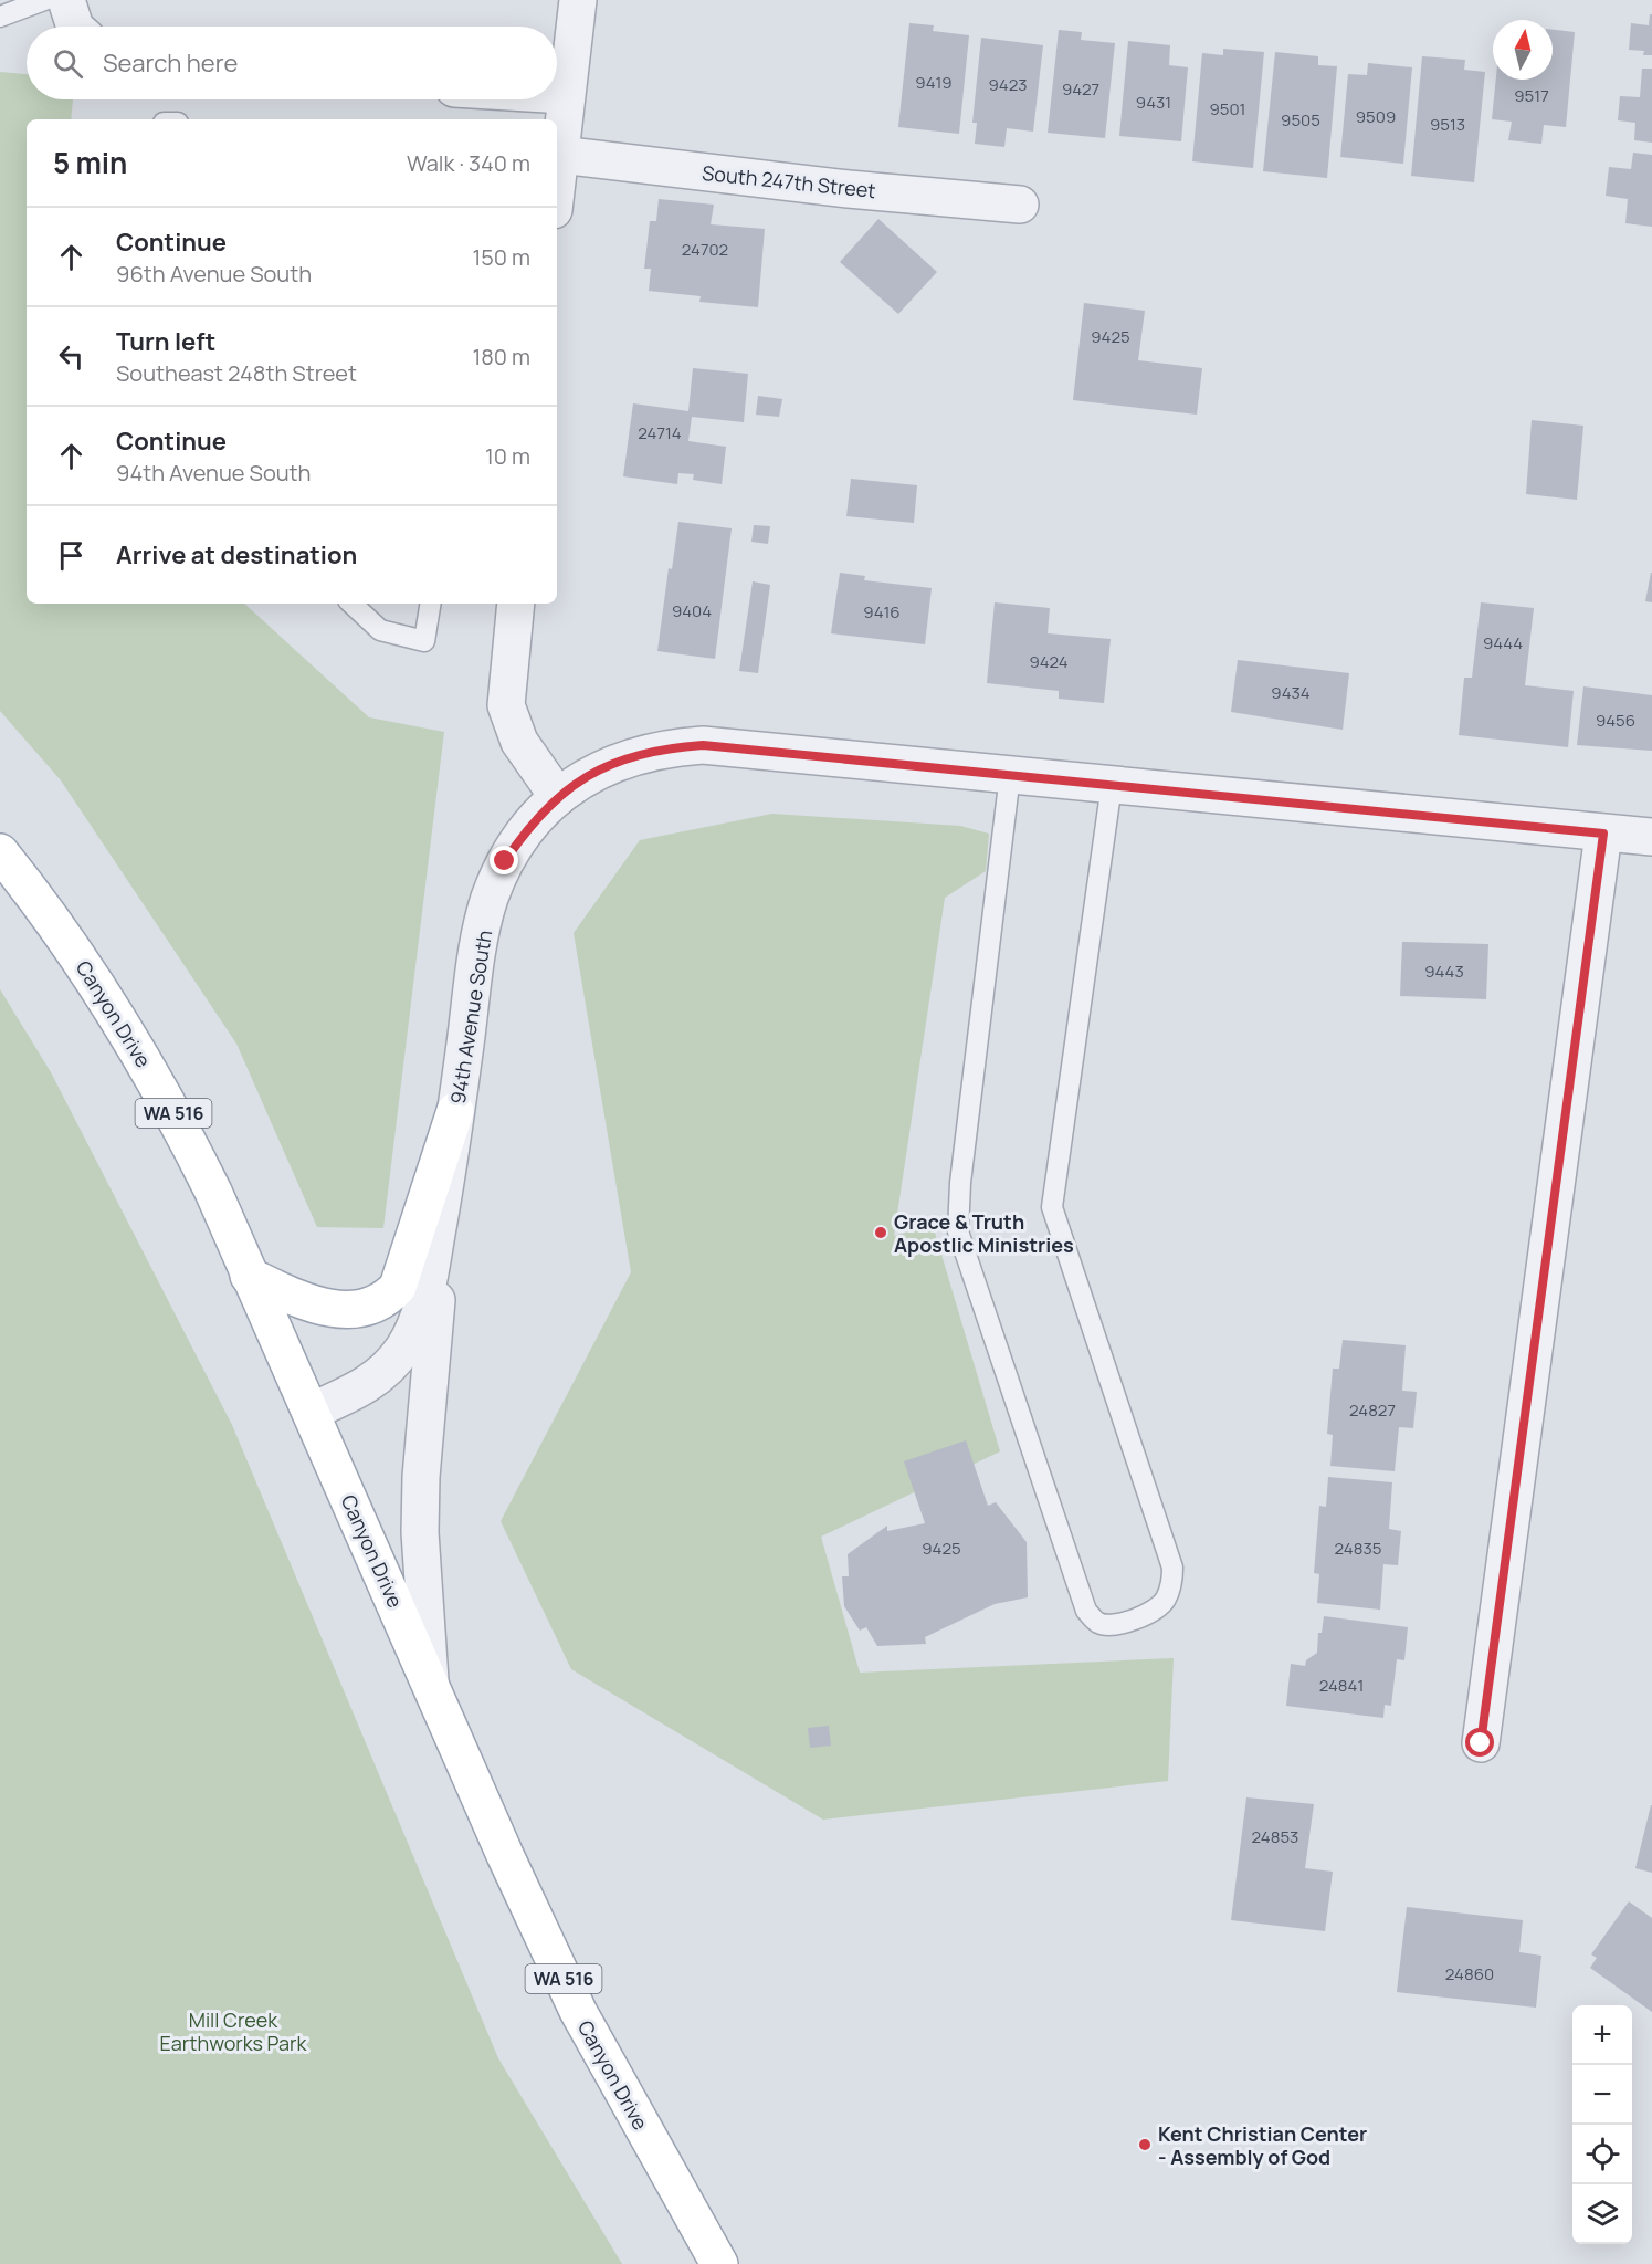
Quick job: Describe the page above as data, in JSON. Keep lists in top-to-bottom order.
{
  "streets": {
    "main road": ["Canyon Drive", "WA 516"],
    "street": ["South 247th Street", "94th Avenue South"]
  },
  "crossings": [
    ["Canyon Drive", "94th Avenue South"]
  ],
  "parks": ["Mill Creek Earthworks Park"],
  "places": ["Grace & Truth Apostlic Ministries", "Kent Christian Center - Assembly of God"],
  "house_numbers": [
    "9419",
    "9423",
    "9427",
    "9517",
    "9431",
    "9501",
    "9509",
    "9505",
    "9513",
    "24702",
    "9425",
    "24714",
    "9404",
    "9416",
    "9444",
    "9424",
    "9434",
    "9456",
    "9443",
    "24827",
    "9425",
    "24835",
    "24841",
    "24853",
    "24860"
  ],
  "north": "top",
  "page": {
    "search": "Search here",
    "heading": ["5 min", "Walk · 340 m"],
    "list": [
      ["Continue", "96th Avenue South", "150 m"],
      ["Turn left", "Southeast 248th Street", "180 m"],
      ["Continue", "94th Avenue South", "10 m"],
      "Arrive at destination"
    ],
    "map_buttons": ["+", "−"]
  }
}
